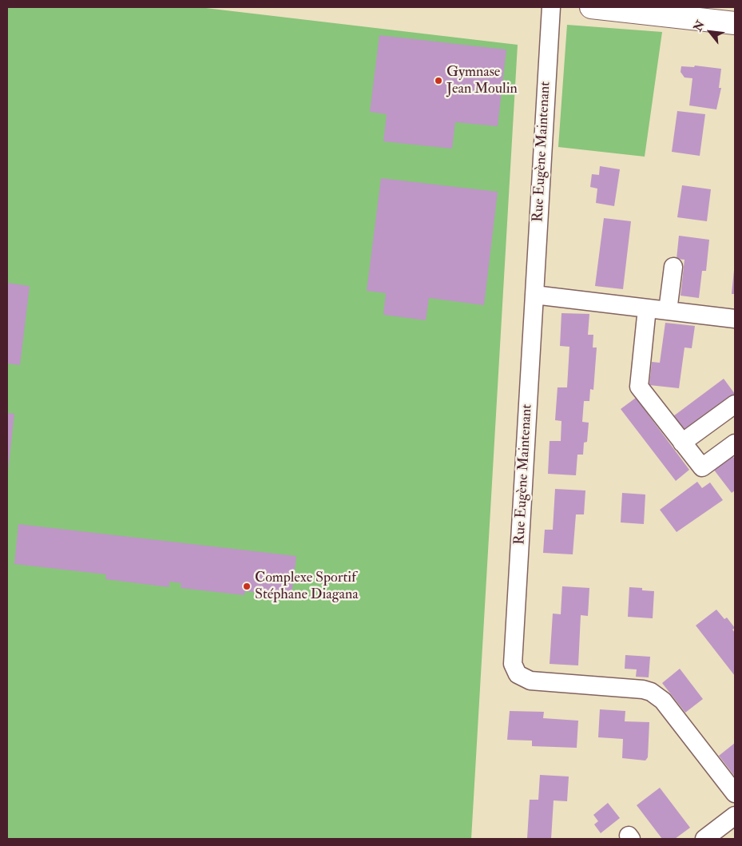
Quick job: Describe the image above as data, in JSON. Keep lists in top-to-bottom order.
{
  "streets": {
    "street": ["Rue Eugène Maintenant"]
  },
  "places": ["Gymnase Jean Moulin", "Complexe Sportif Stéphane Diagana"],
  "north": "top left"
}
